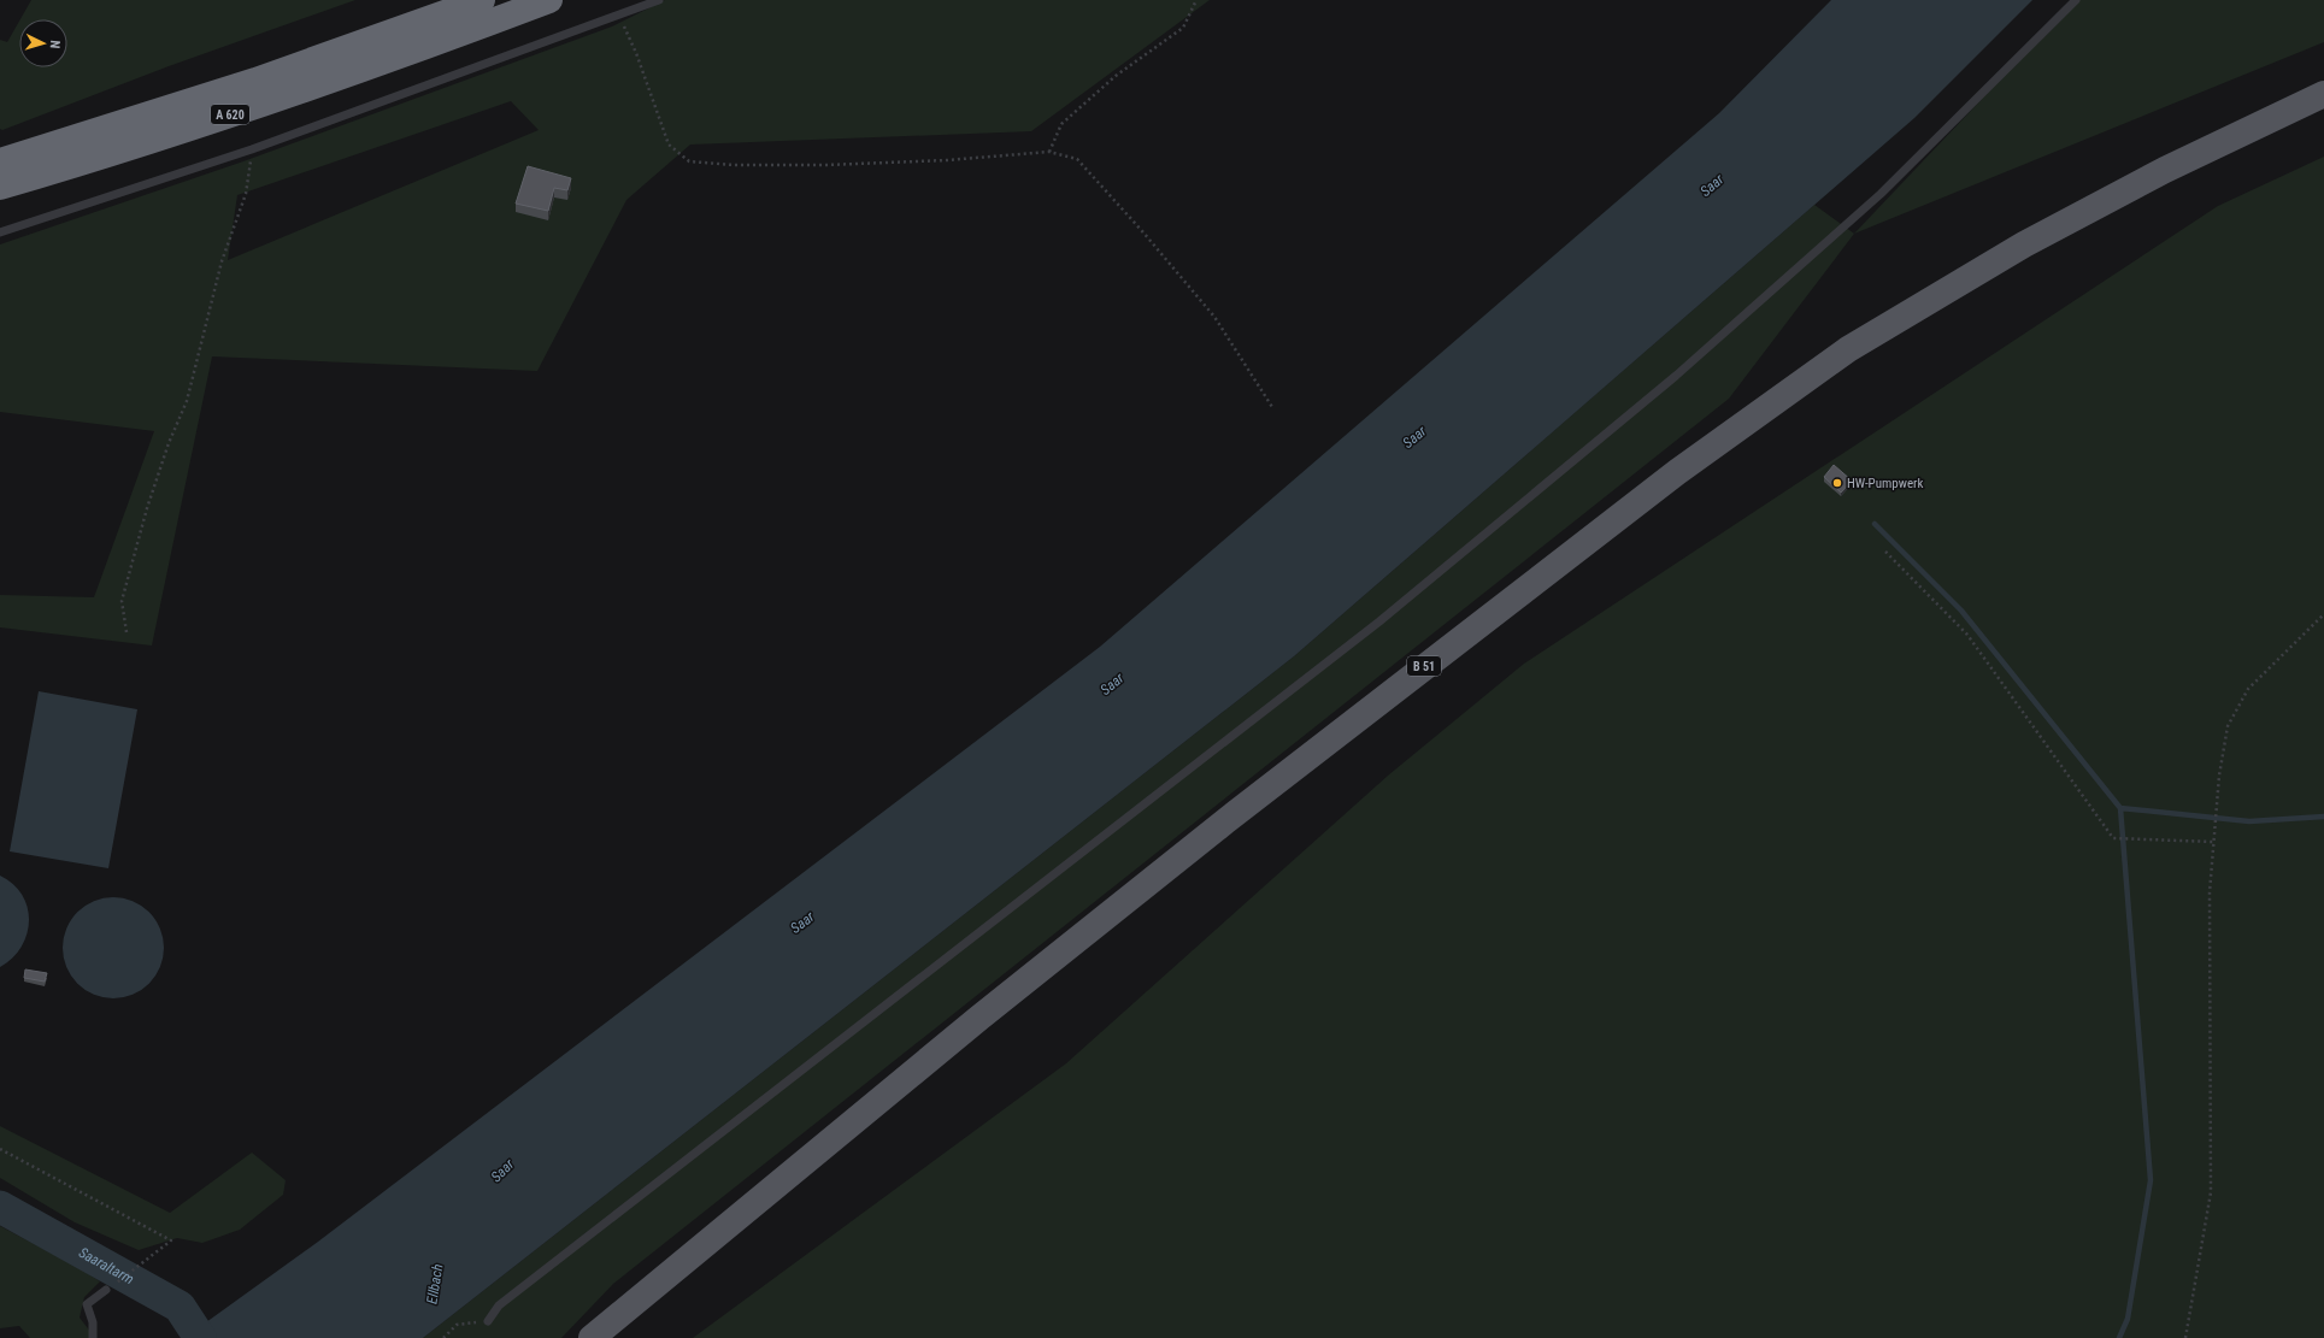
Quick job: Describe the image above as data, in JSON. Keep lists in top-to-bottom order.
{
  "streets": {
    "highway": ["A 620"],
    "main road": ["B 51"]
  },
  "water": ["Saar", "Saaraltarm", "Ellbach"],
  "places": ["HW-Pumpwerk"],
  "north": "right"
}
